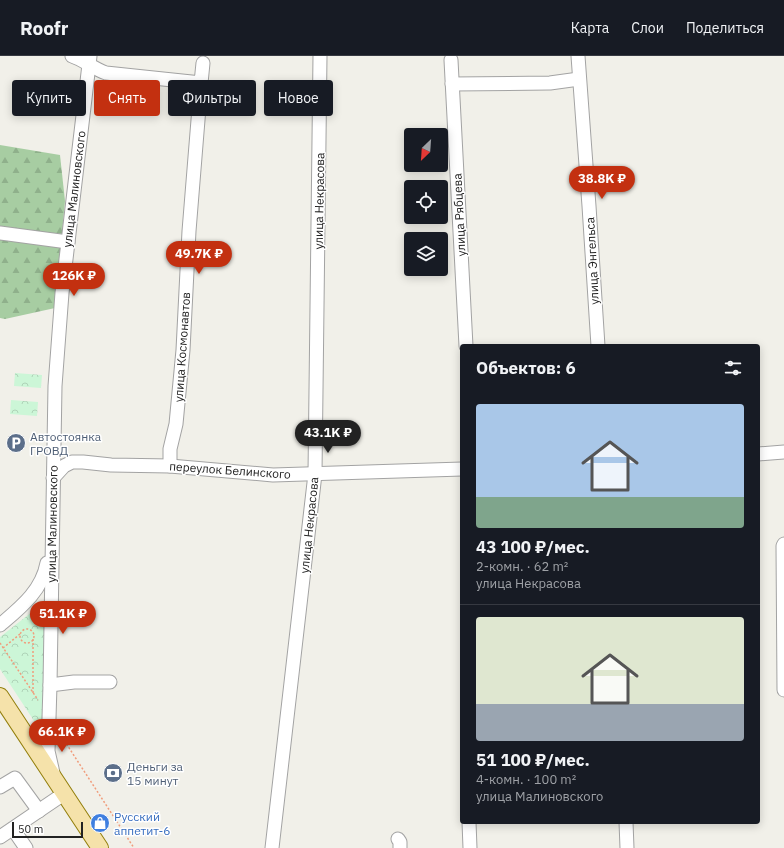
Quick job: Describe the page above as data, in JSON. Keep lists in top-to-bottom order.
{
  "streets": {
    "street": [
      "улица Малиновского",
      "улица Некрасова",
      "улица Рябцева",
      "улица Энгельса",
      "улица Космонавтов",
      "переулок Белинского"
    ]
  },
  "crossings": [
    ["улица Малиновского", "переулок Белинского"],
    ["улица Некрасова", "переулок Белинского"],
    ["улица Космонавтов", "переулок Белинского"]
  ],
  "places": {
    "parking": ["Автостоянка ГРОВД"],
    "bank": ["Деньги за 15 минут"],
    "shop": ["Русский аппетит-6"]
  },
  "scale_bar": "50 m",
  "north": "bottom left",
  "page": {
    "header": "Roofr",
    "nav": ["Карта", "Слои", "Поделиться"],
    "chip": [
      "Купить",
      "Снять",
      "Фильтры",
      "Новое"
    ],
    "price": [
      "38.8K ₽",
      "49.7K ₽",
      "126K ₽",
      "43.1K ₽",
      "51.1K ₽",
      "66.1K ₽"
    ],
    "heading": "Объектов: 6",
    "list": [
      {
        "name": "43 100 ₽/мес.",
        "note": "2-комн. · 62 m² · улица Некрасова"
      },
      {
        "name": "51 100 ₽/мес.",
        "note": "4-комн. · 100 m² · улица Малиновского"
      }
    ],
    "scale": "50 m"
  }
}
